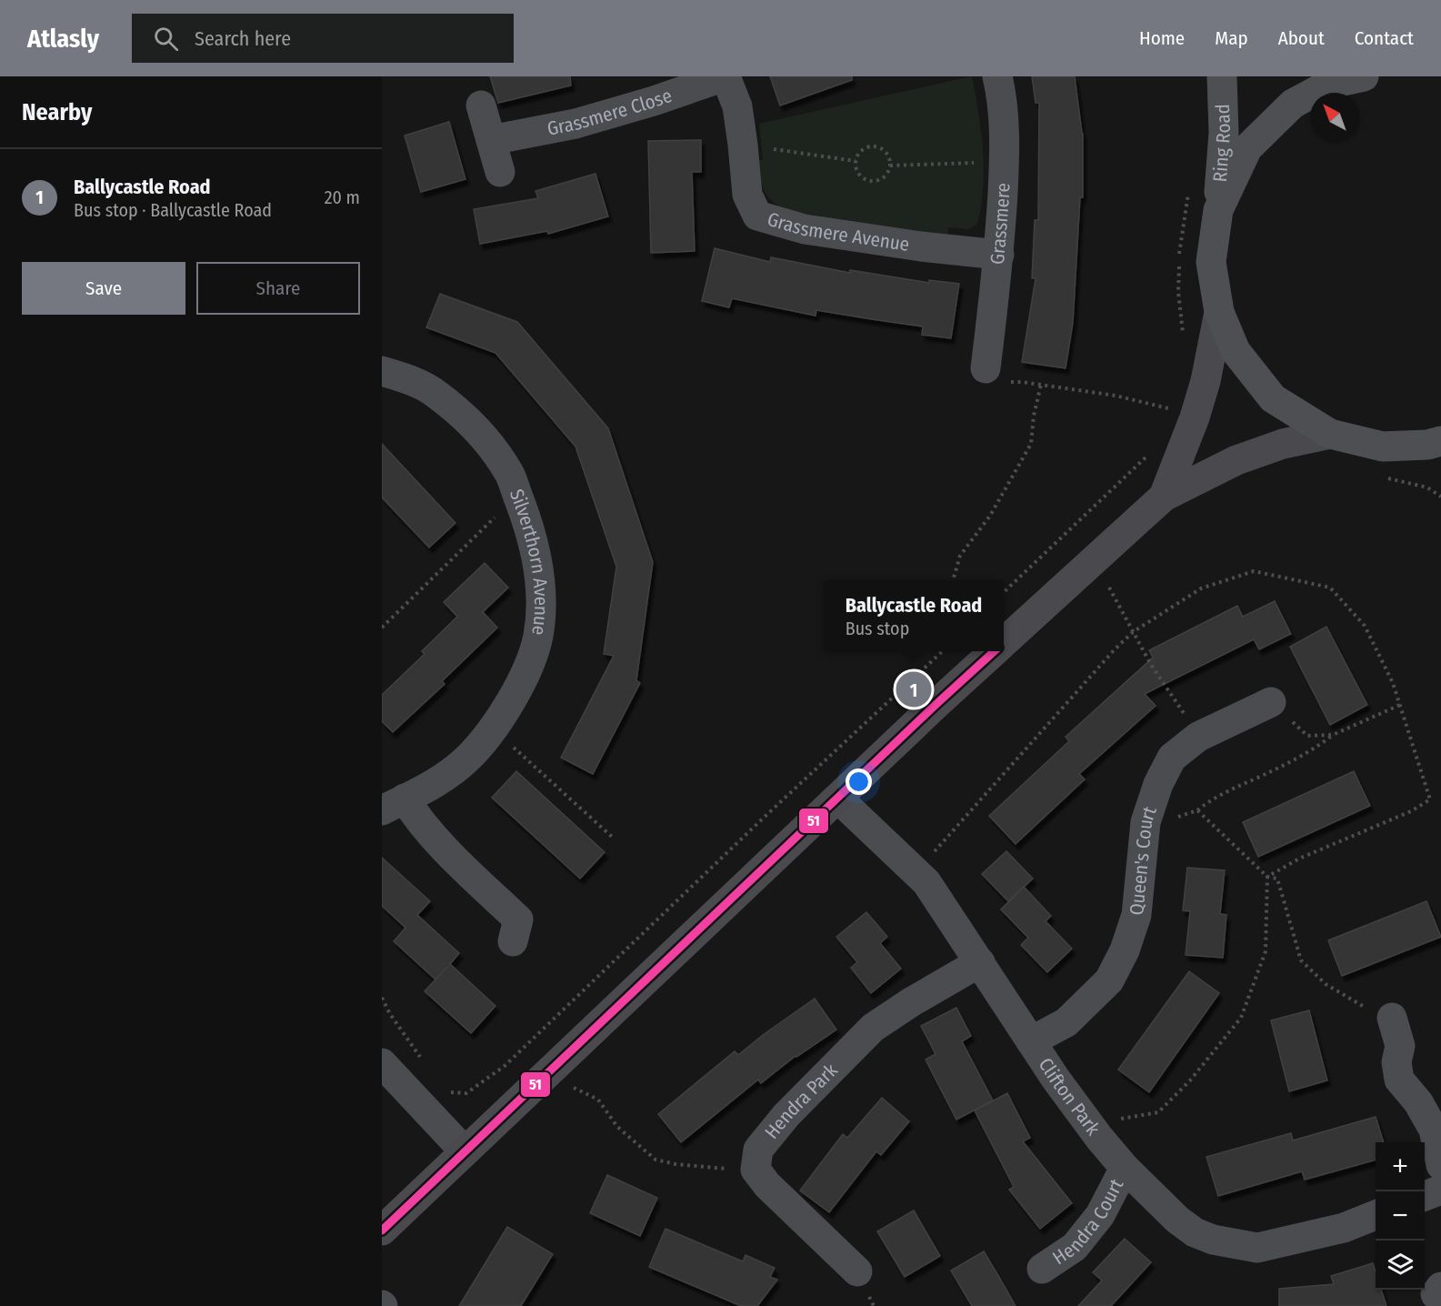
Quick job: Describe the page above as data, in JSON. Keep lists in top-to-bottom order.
{
  "streets": {
    "main road": ["Ring Road"],
    "street": [
      "Grassmere Close",
      "Grassmere",
      "Grassmere Avenue",
      "Silverthorn Avenue",
      "Queen's Court",
      "Clifton Park",
      "Hendra Park",
      "Hendra Court"
    ]
  },
  "crossings": [
    ["Grassmere Close", "Grassmere Avenue"],
    ["Grassmere", "Grassmere Avenue"],
    ["Queen's Court", "Clifton Park"],
    ["Clifton Park", "Hendra Park"],
    ["Clifton Park", "Hendra Court"]
  ],
  "lines": ["transit line 51"],
  "north": "top left",
  "page": {
    "header": "Atlasly",
    "search": "Search here",
    "nav": [
      "Home",
      "Map",
      "About",
      "Contact"
    ],
    "heading": "Nearby",
    "list": [
      {
        "mark": "1",
        "name": "Ballycastle Road",
        "note": "Bus stop · Ballycastle Road",
        "value": "20 m"
      }
    ],
    "buttons": ["Save", "Share"],
    "popup": ["Ballycastle Road", "Bus stop"],
    "pins": "1",
    "map_buttons": ["+", "−"]
  }
}
